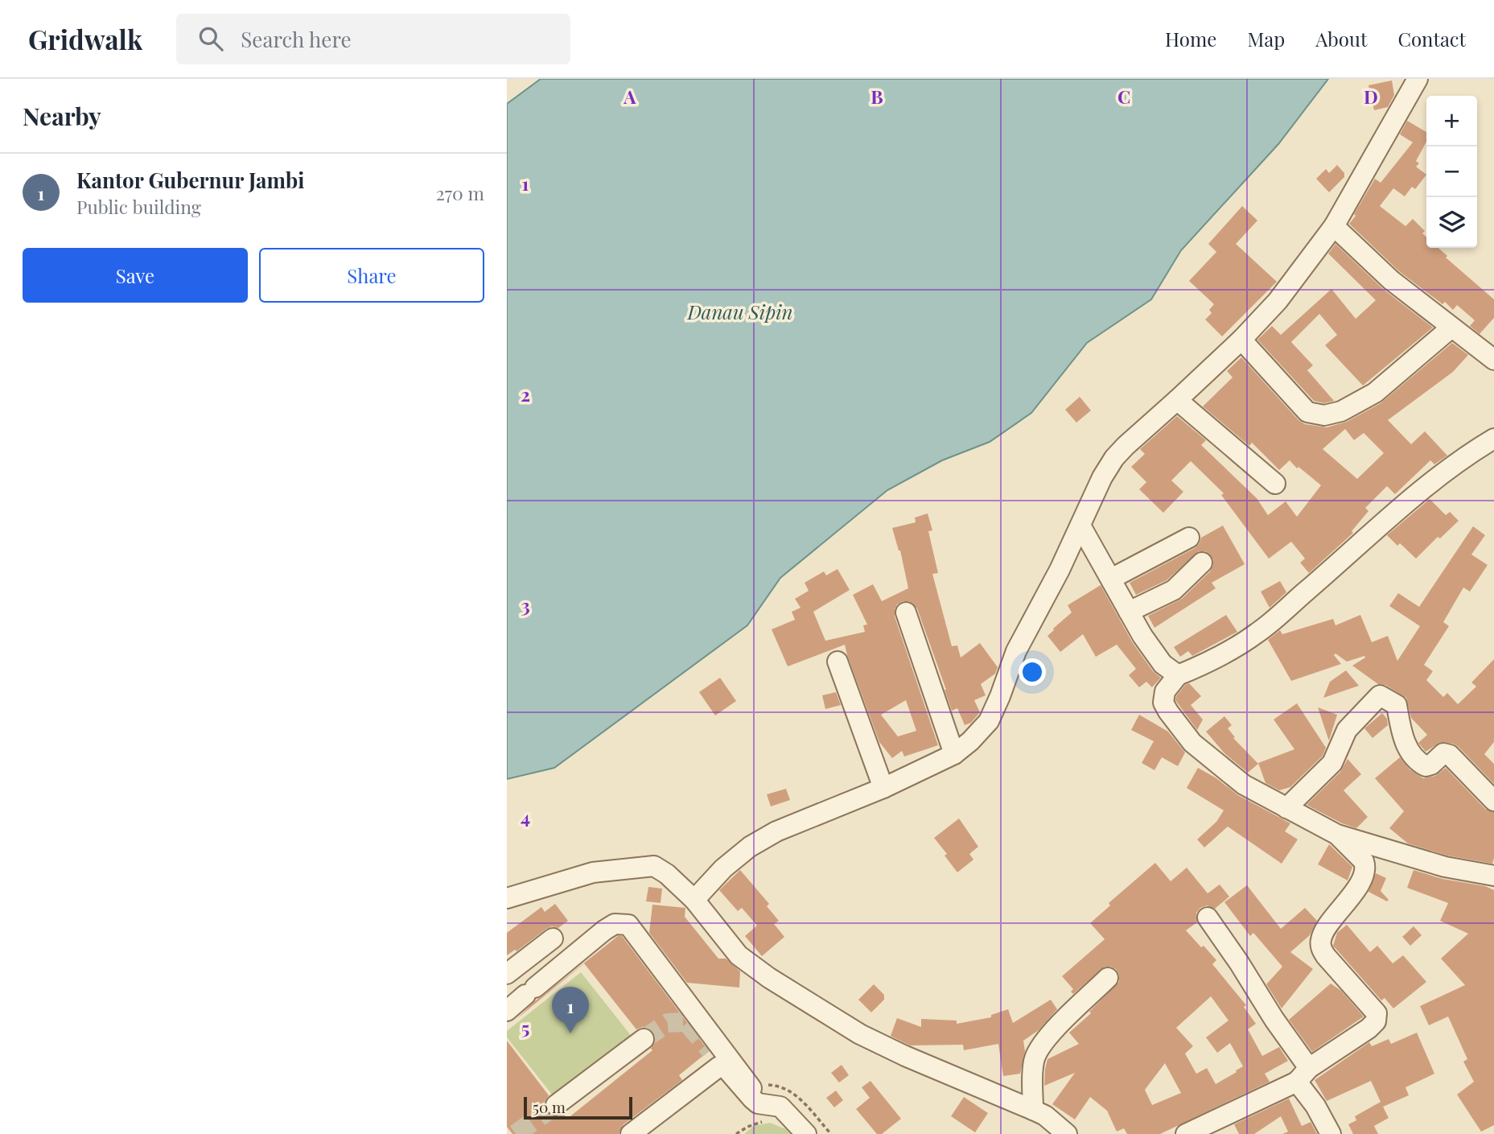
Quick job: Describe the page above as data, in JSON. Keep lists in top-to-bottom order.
{
  "water": ["Danau Sipin"],
  "scale_bar": "50 m",
  "page": {
    "header": "Gridwalk",
    "search": "Search here",
    "nav": [
      "Home",
      "Map",
      "About",
      "Contact"
    ],
    "heading": "Nearby",
    "map_buttons": ["+", "−"],
    "list": [
      {
        "mark": "1",
        "name": "Kantor Gubernur Jambi",
        "note": "Public building",
        "value": "270 m"
      }
    ],
    "buttons": ["Save", "Share"],
    "pins": "1",
    "scale": "50 m"
  },
  "grid": {
    "columns": [
      "A",
      "B",
      "C",
      "D"
    ],
    "rows": [
      "1",
      "2",
      "3",
      "4",
      "5"
    ]
  }
}
